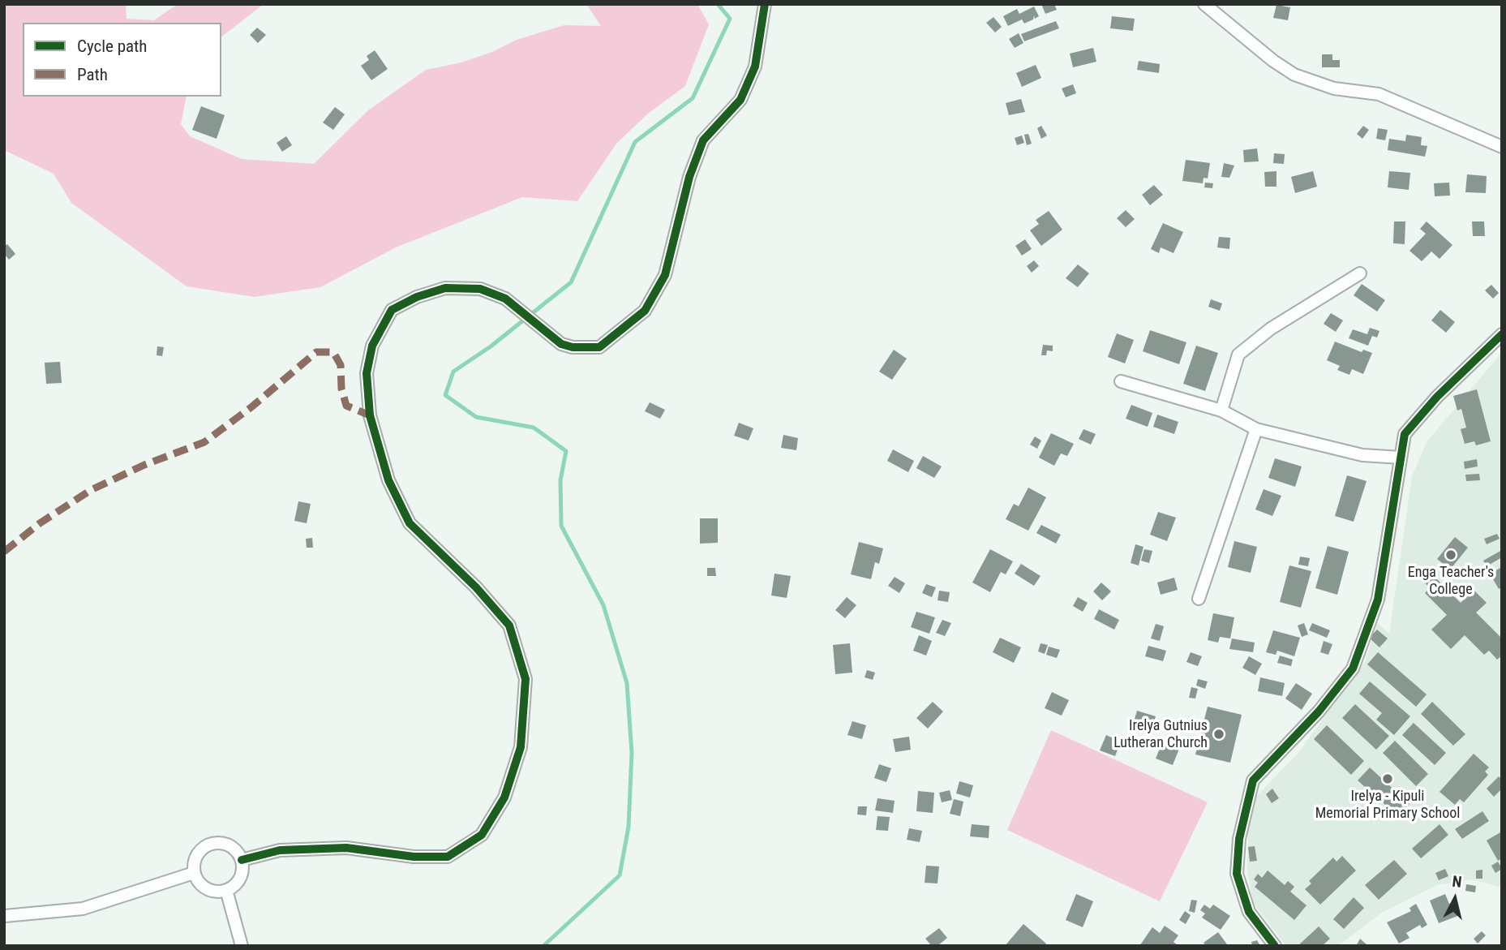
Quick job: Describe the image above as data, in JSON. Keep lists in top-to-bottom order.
{
  "places": ["Enga Teacher's College", "Irelya Gutnius Lutheran Church", "Irelya - Kipuli Memorial Primary School"],
  "legend": ["Cycle path", "Path"],
  "north": "top"
}
